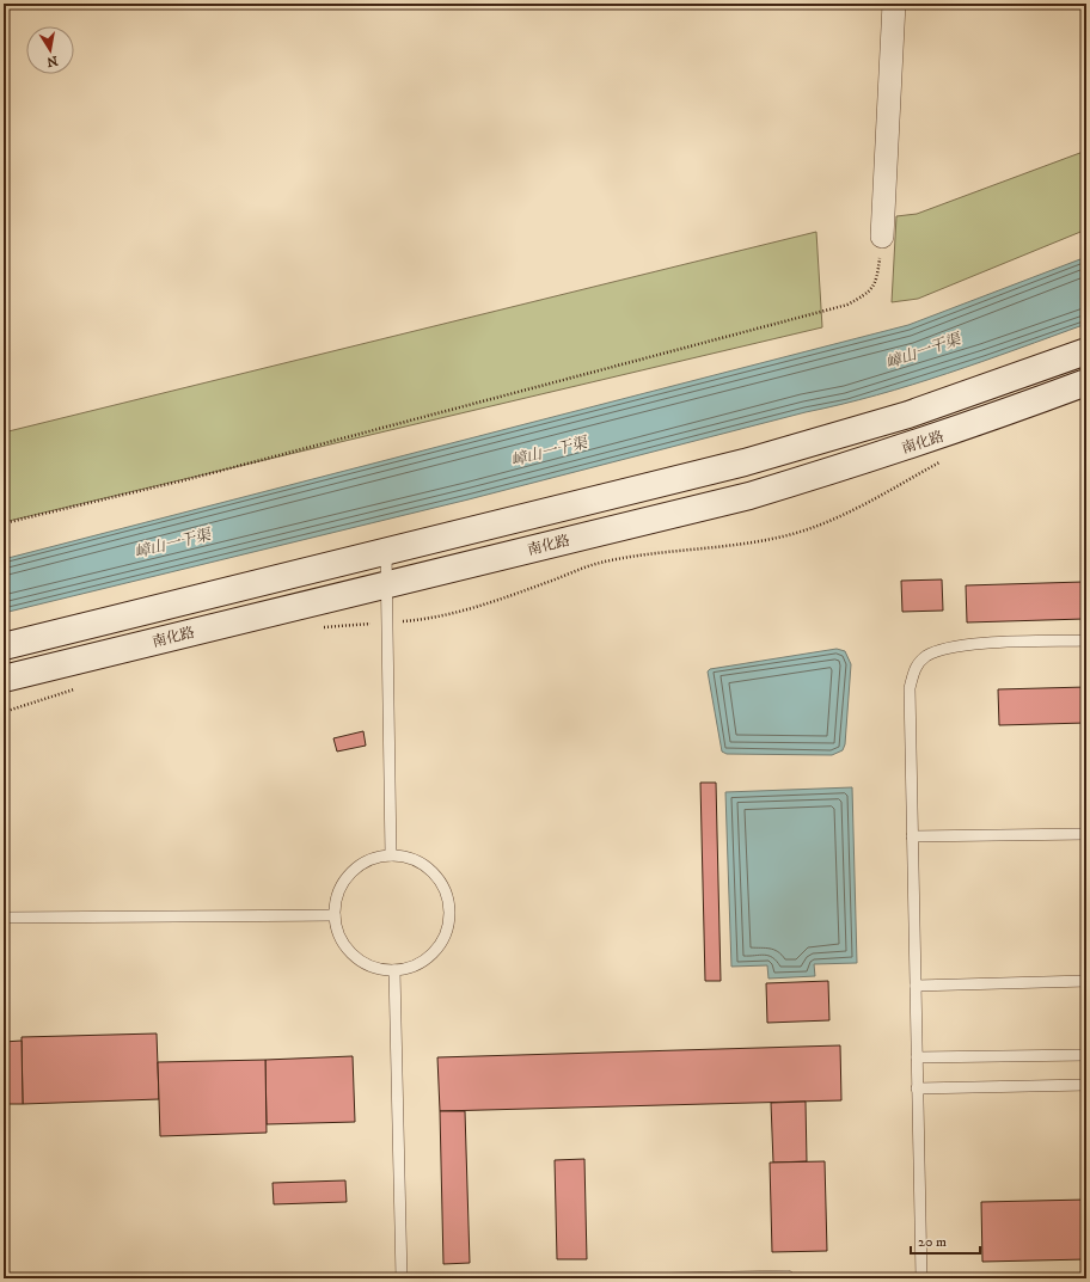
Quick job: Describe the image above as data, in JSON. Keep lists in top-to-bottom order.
{
  "streets": {
    "main road": ["南化路"]
  },
  "water": ["嶂山一干渠"],
  "scale_bar": "20 m",
  "north": "bottom"
}
